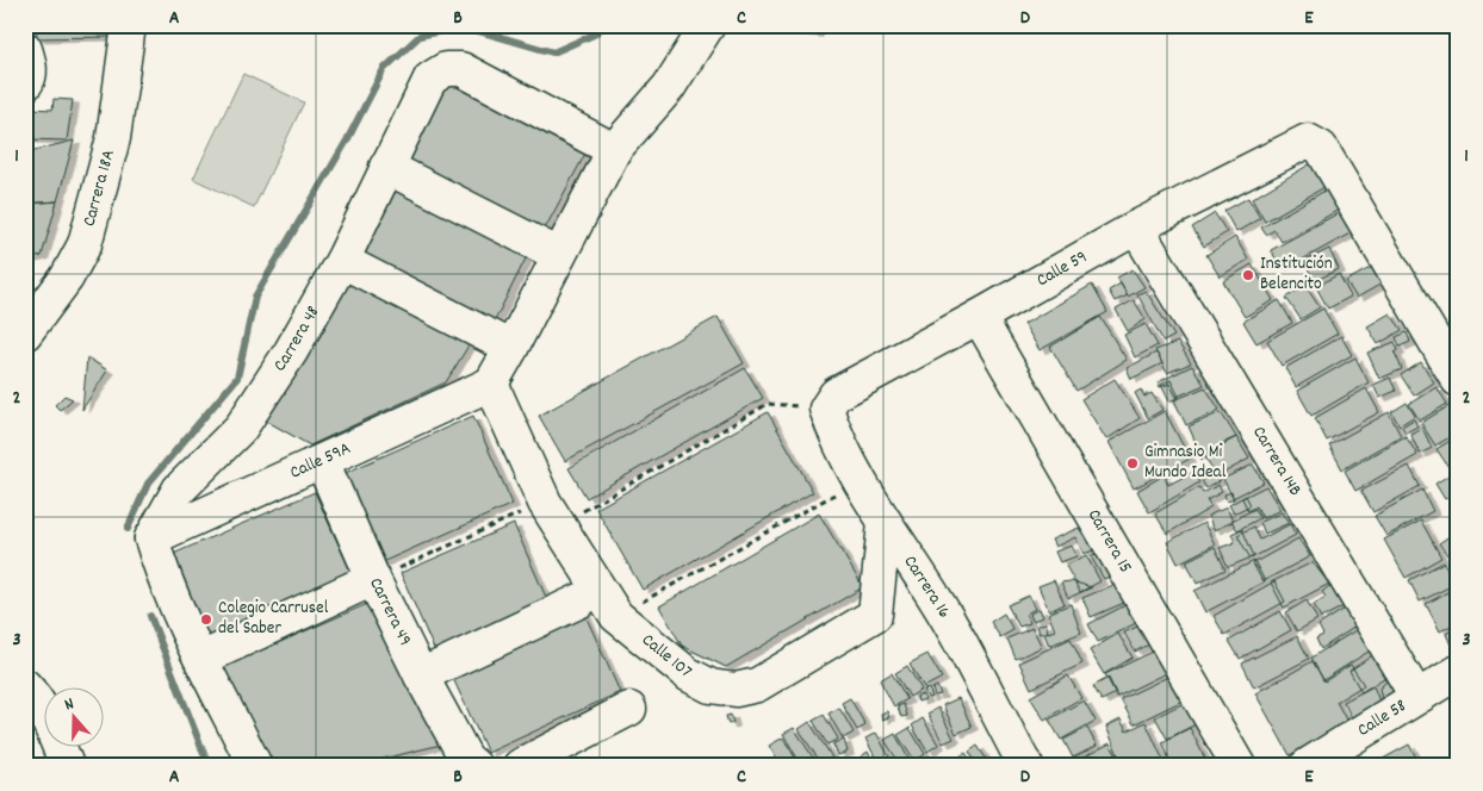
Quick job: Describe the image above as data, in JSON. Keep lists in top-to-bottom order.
{
  "streets": {
    "street": [
      "Carrera 18A",
      "Calle 59",
      "Carrera 48",
      "Calle 59A",
      "Carrera 14B",
      "Carrera 15",
      "Carrera 16",
      "Carrera 49",
      "Calle 107",
      "Calle 58"
    ]
  },
  "crossings": [
    ["Calle 59", "Carrera 14B"],
    ["Calle 59", "Carrera 15"],
    ["Calle 59", "Carrera 16"],
    ["Carrera 48", "Calle 59A"],
    ["Calle 59A", "Carrera 49"],
    ["Calle 59A", "Calle 107"],
    ["Carrera 14B", "Calle 58"],
    ["Carrera 16", "Calle 107"]
  ],
  "places": ["Institución Belencito", "Gimnasio Mi Mundo Ideal", "Colegio Carrusel del Saber"],
  "north": "top",
  "grid": {
    "columns": [
      "A",
      "B",
      "C",
      "D",
      "E"
    ],
    "rows": ["1", "2", "3"]
  }
}
